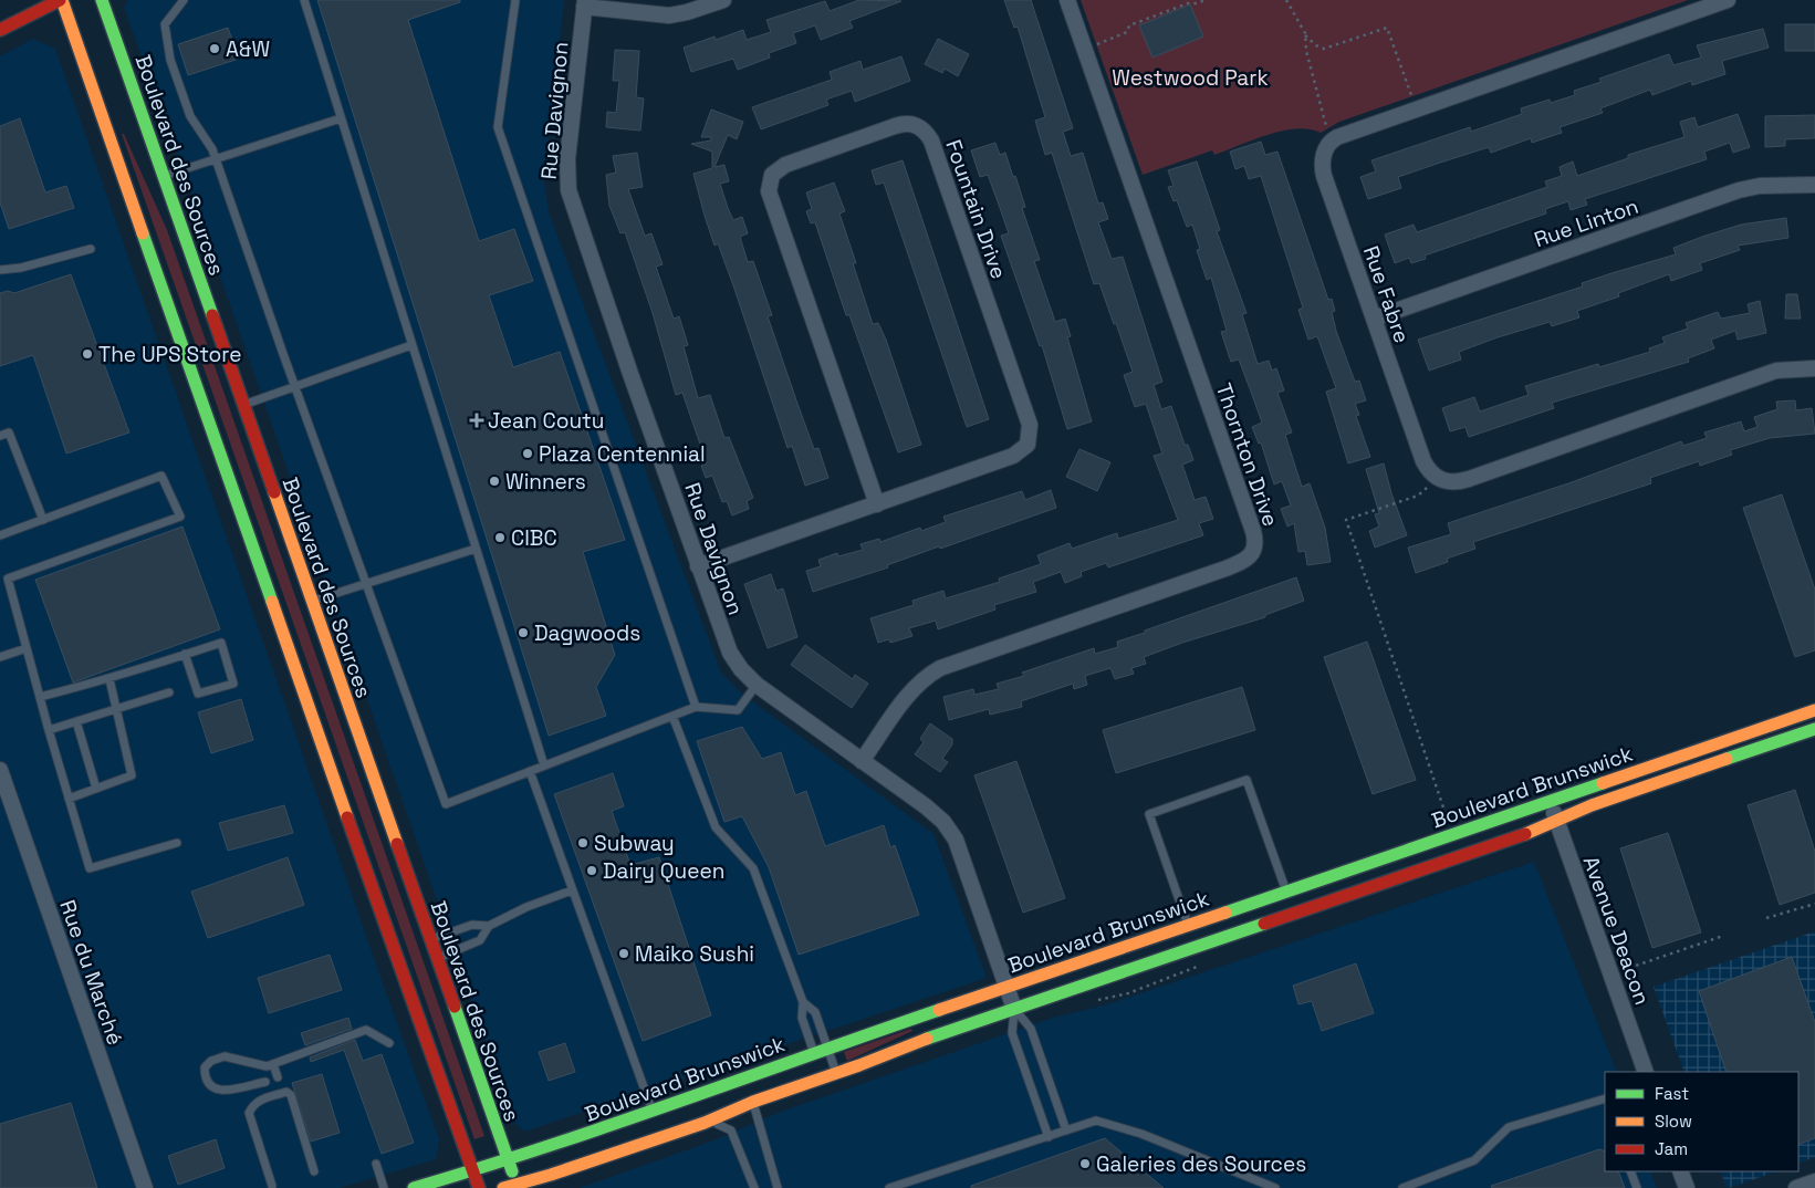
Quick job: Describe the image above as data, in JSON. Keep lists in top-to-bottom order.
{
  "streets": {
    "street": [
      "Rue Davignon",
      "Boulevard des Sources",
      "Fountain Drive",
      "Rue Linton",
      "Rue Fabre",
      "Thornton Drive",
      "Boulevard Brunswick",
      "Avenue Deacon",
      "Rue du Marché"
    ]
  },
  "crossings": [
    ["Rue Davignon", "Fountain Drive"],
    ["Rue Davignon", "Thornton Drive"],
    ["Rue Davignon", "Boulevard Brunswick"],
    ["Boulevard des Sources", "Boulevard Brunswick"],
    ["Rue Linton", "Rue Fabre"],
    ["Boulevard Brunswick", "Avenue Deacon"]
  ],
  "parks": ["Westwood Park"],
  "places": {
    "other": [
      "A&W",
      "The UPS Store",
      "Plaza Centennial",
      "Winners",
      "CIBC",
      "Dagwoods",
      "Subway",
      "Dairy Queen",
      "Maiko Sushi",
      "Galeries des Sources"
    ],
    "health": ["Jean Coutu"]
  },
  "legend": ["Fast", "Slow", "Jam"]
}
